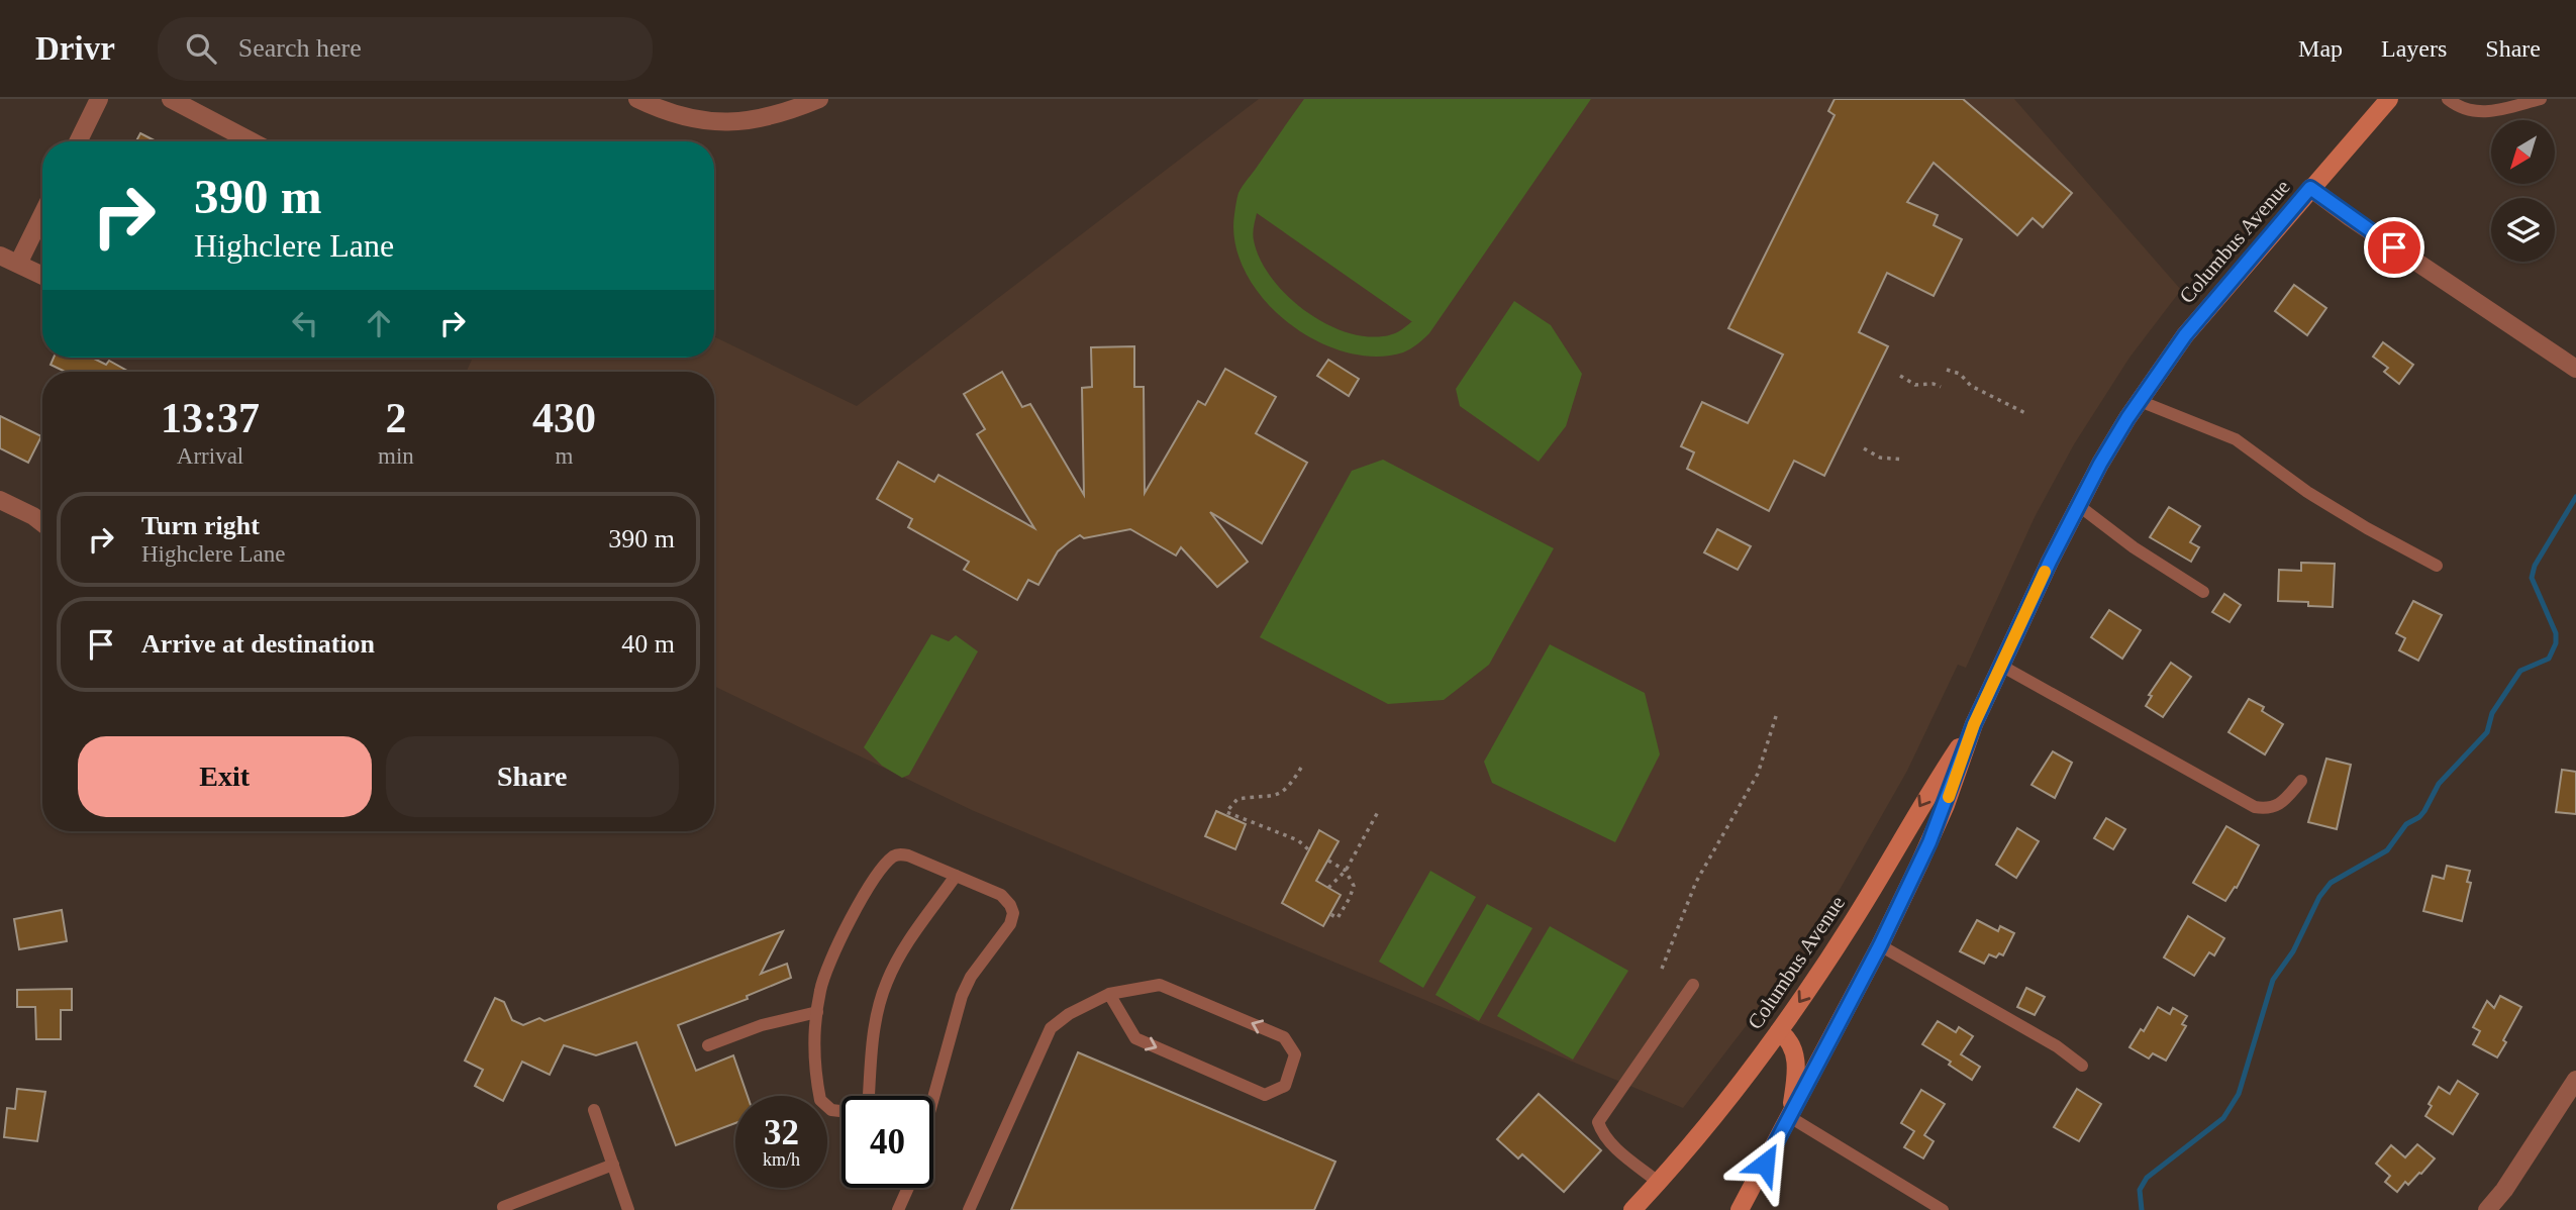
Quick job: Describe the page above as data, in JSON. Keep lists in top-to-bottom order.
{
  "streets": {
    "street": ["Columbus Avenue"]
  },
  "north": "bottom left",
  "page": {
    "header": "Drivr",
    "search": "Search here",
    "nav": ["Map", "Layers", "Share"],
    "turn": ["390 m", "Highclere Lane"],
    "eta": [
      "13:37",
      "Arrival",
      "2",
      "min",
      "430",
      "m"
    ],
    "list": [
      {
        "name": "Turn right",
        "note": "Highclere Lane",
        "value": "390 m"
      },
      {
        "name": "Arrive at destination",
        "value": "40 m"
      }
    ],
    "buttons": ["Exit", "Share"],
    "speed": "32 km/h",
    "limit": "40"
  }
}
